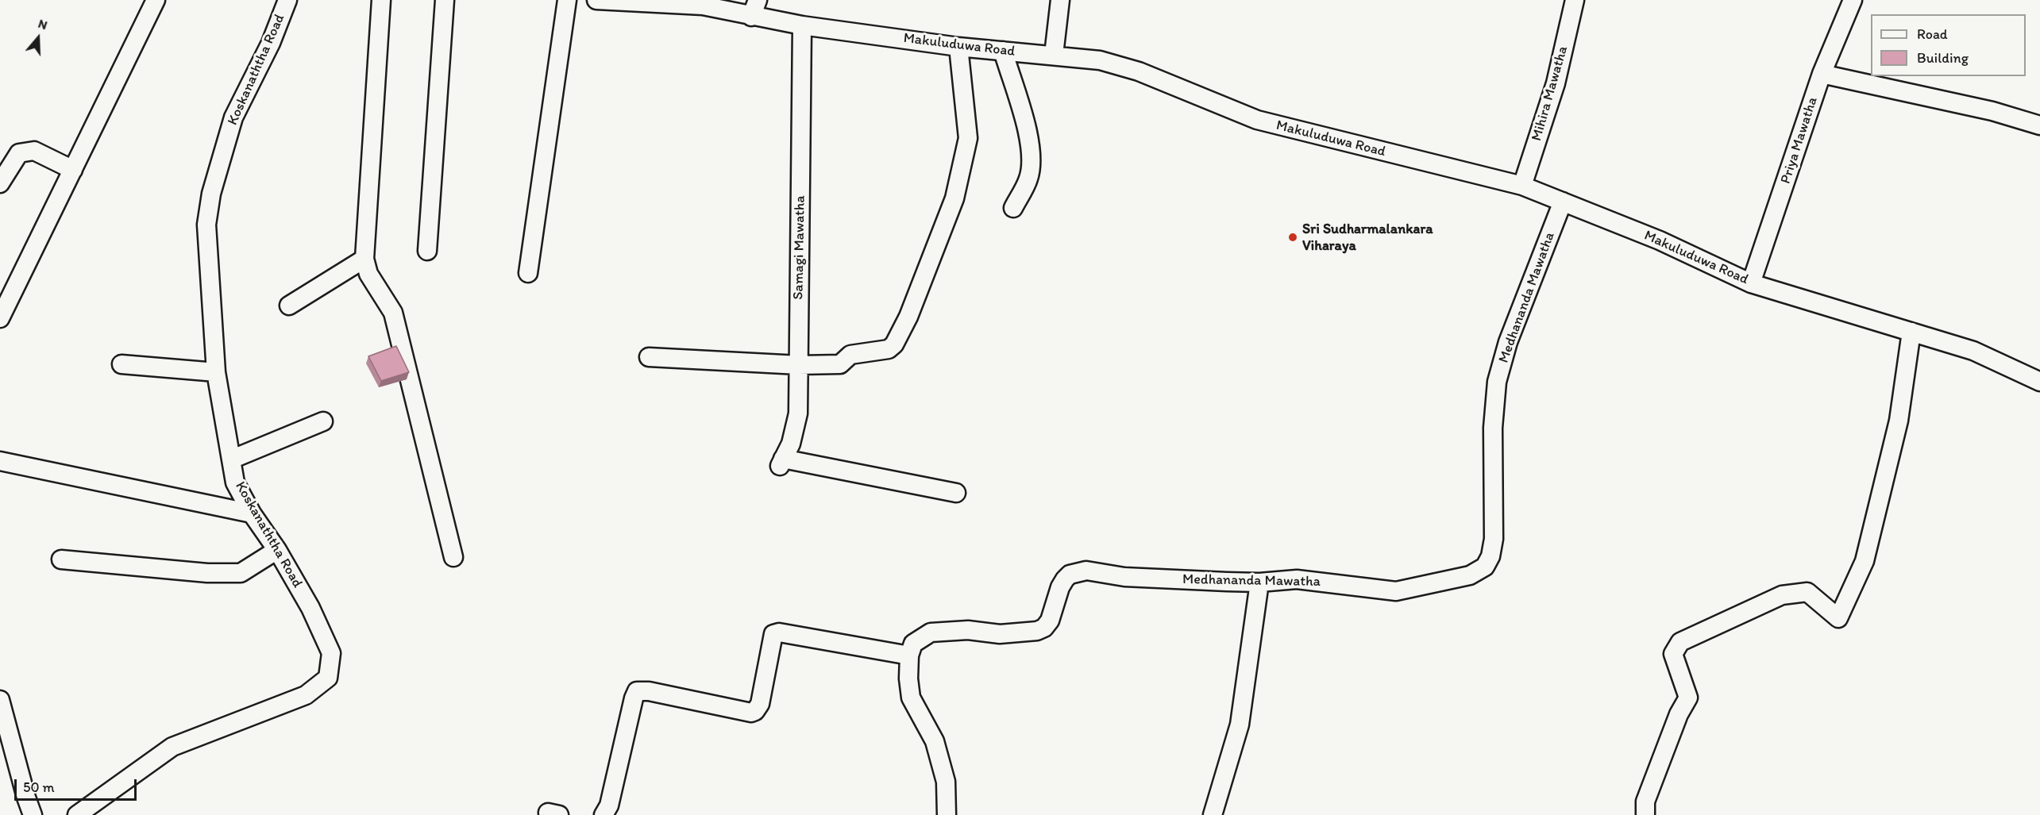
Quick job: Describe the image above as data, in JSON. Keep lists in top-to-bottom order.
{
  "streets": {
    "street": [
      "Makuluduwa Road",
      "Koskanaththa Road",
      "Mihira Mawatha",
      "Priya Mawatha",
      "Samagi Mawatha",
      "Medhananda Mawatha"
    ]
  },
  "crossings": [
    ["Makuluduwa Road", "Mihira Mawatha"],
    ["Makuluduwa Road", "Priya Mawatha"],
    ["Makuluduwa Road", "Samagi Mawatha"],
    ["Makuluduwa Road", "Medhananda Mawatha"]
  ],
  "places": ["Sri Sudharmalankara Viharaya"],
  "legend": ["Road", "Building"],
  "scale_bar": "50 m",
  "north": "top"
}
